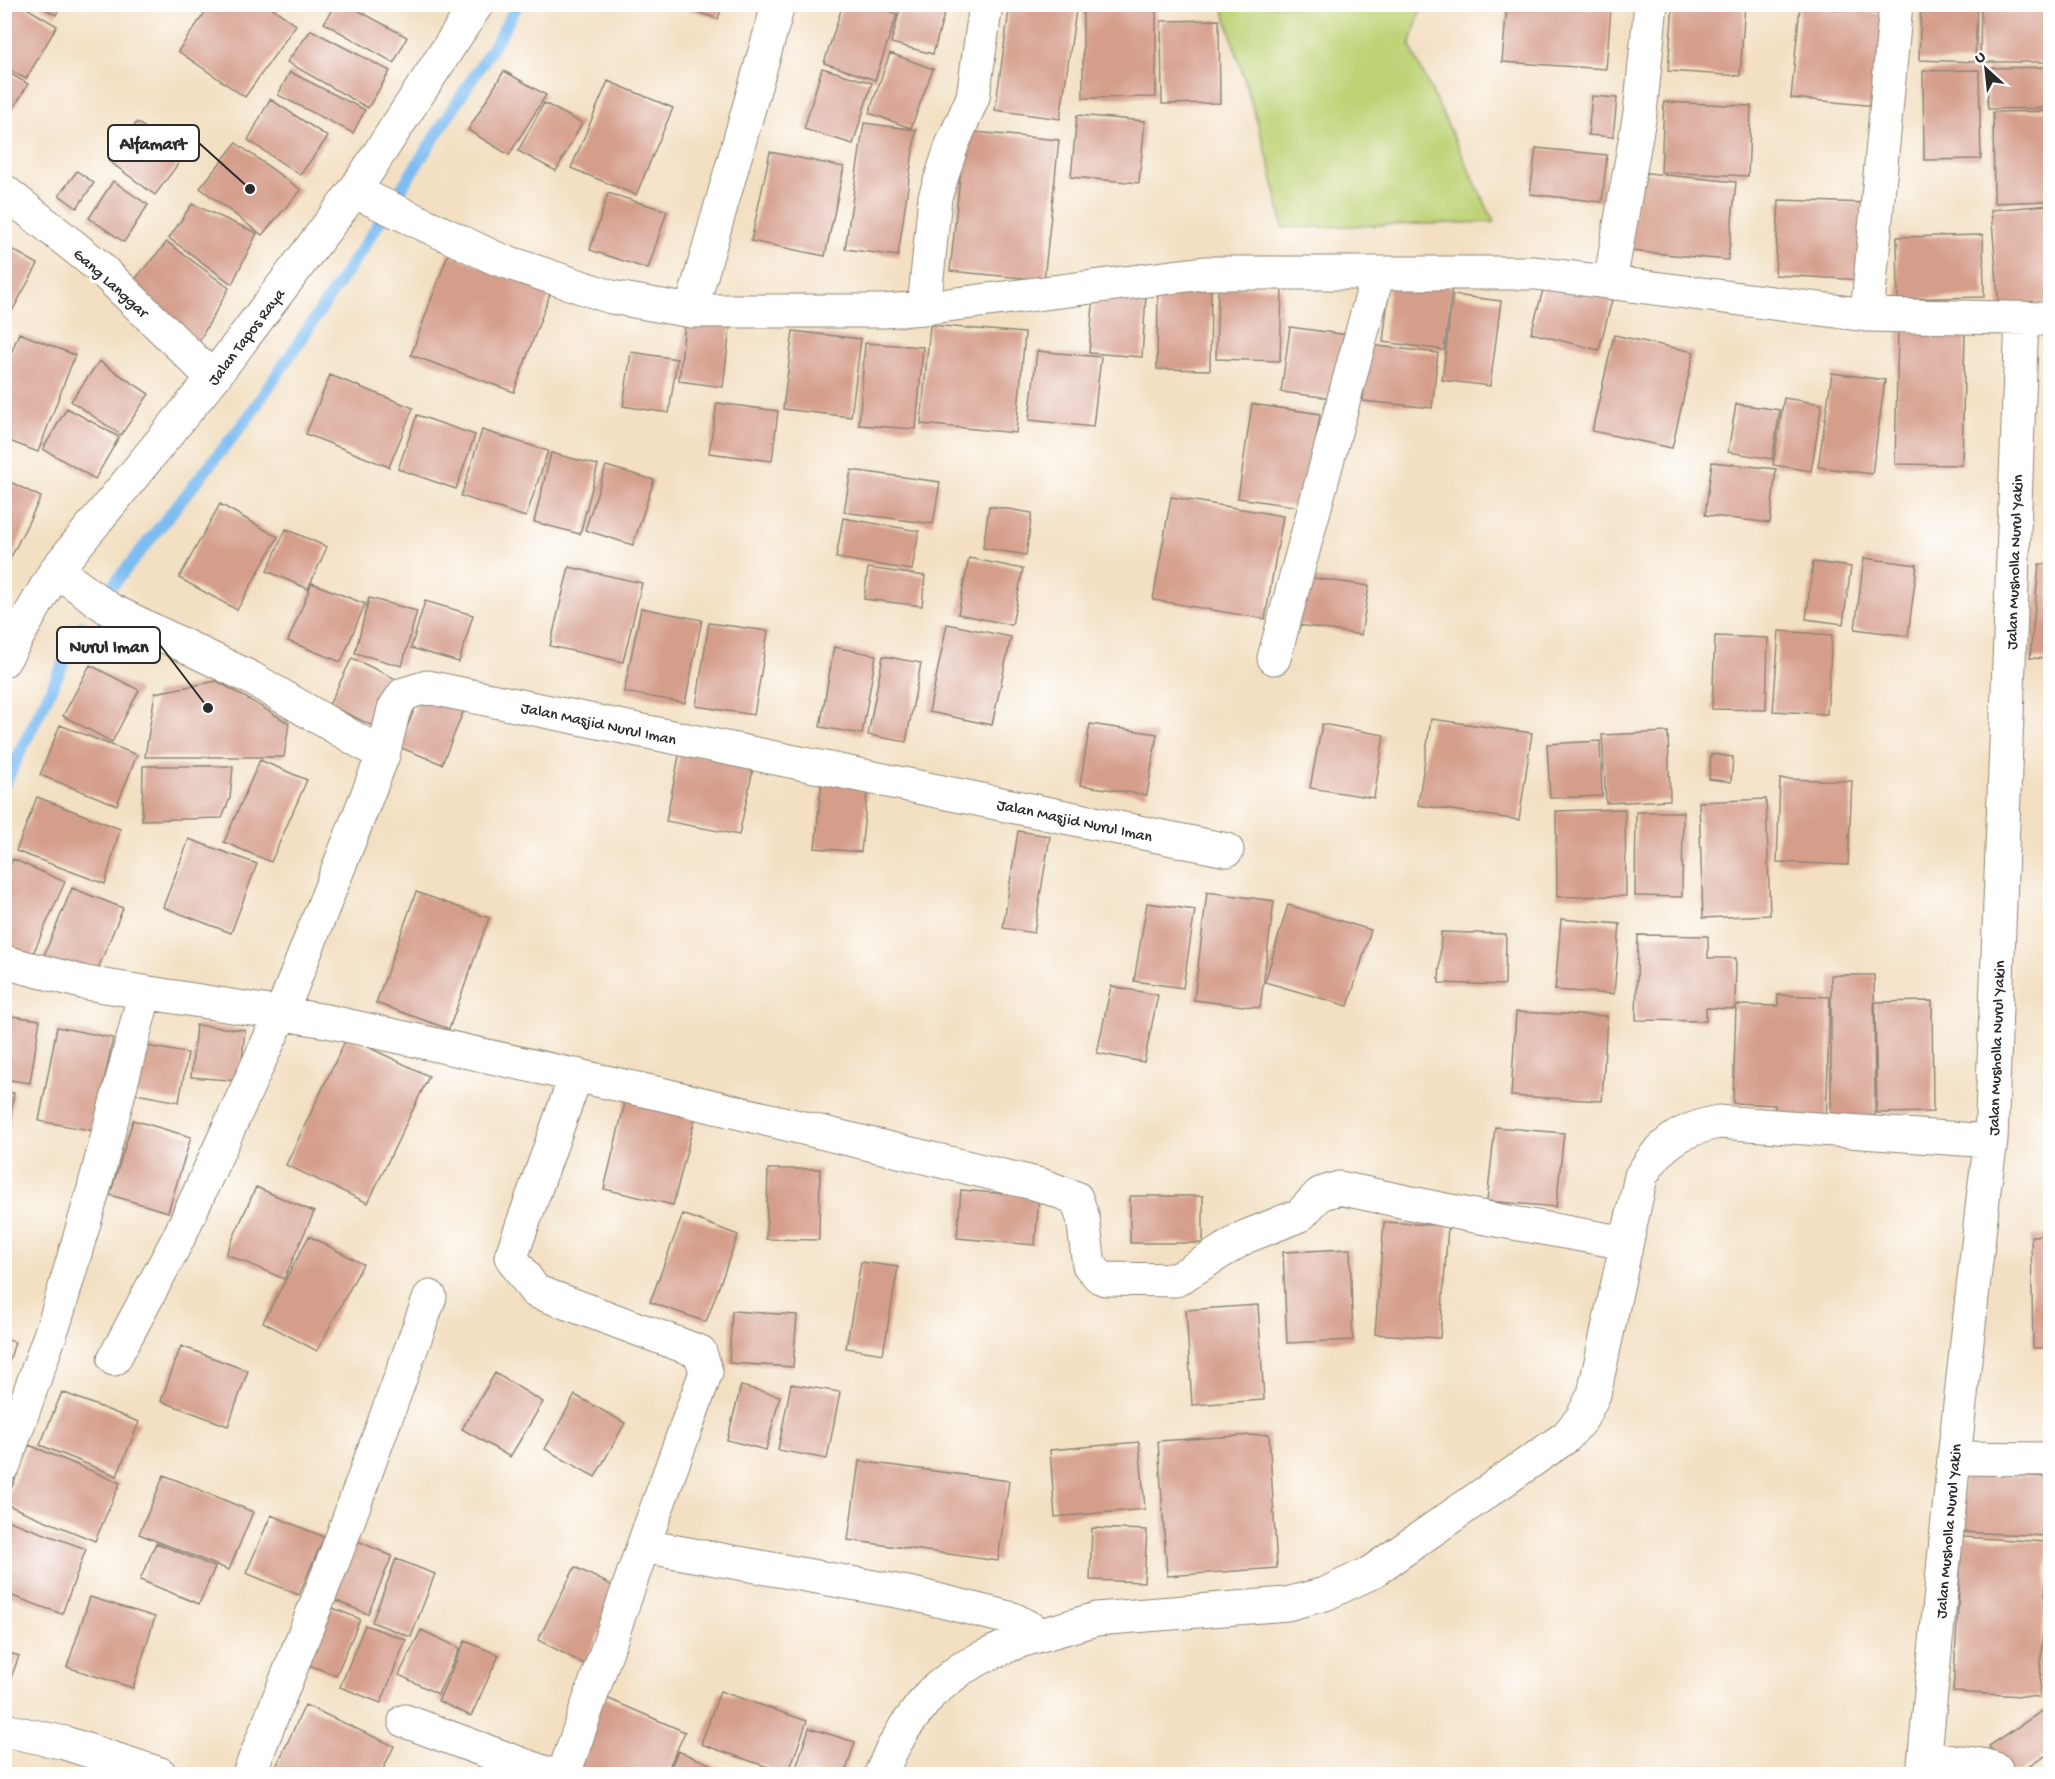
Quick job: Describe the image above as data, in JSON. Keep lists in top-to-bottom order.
{
  "streets": {
    "street": [
      "Gang Langgar",
      "Jalan Tapos Raya",
      "Jalan Musholla Nurul Yakin",
      "Jalan Masjid Nurul Iman"
    ]
  },
  "crossings": [
    ["Gang Langgar", "Jalan Tapos Raya"]
  ],
  "places": ["Alfamart", "Nurul Iman"],
  "north": "top left"
}
